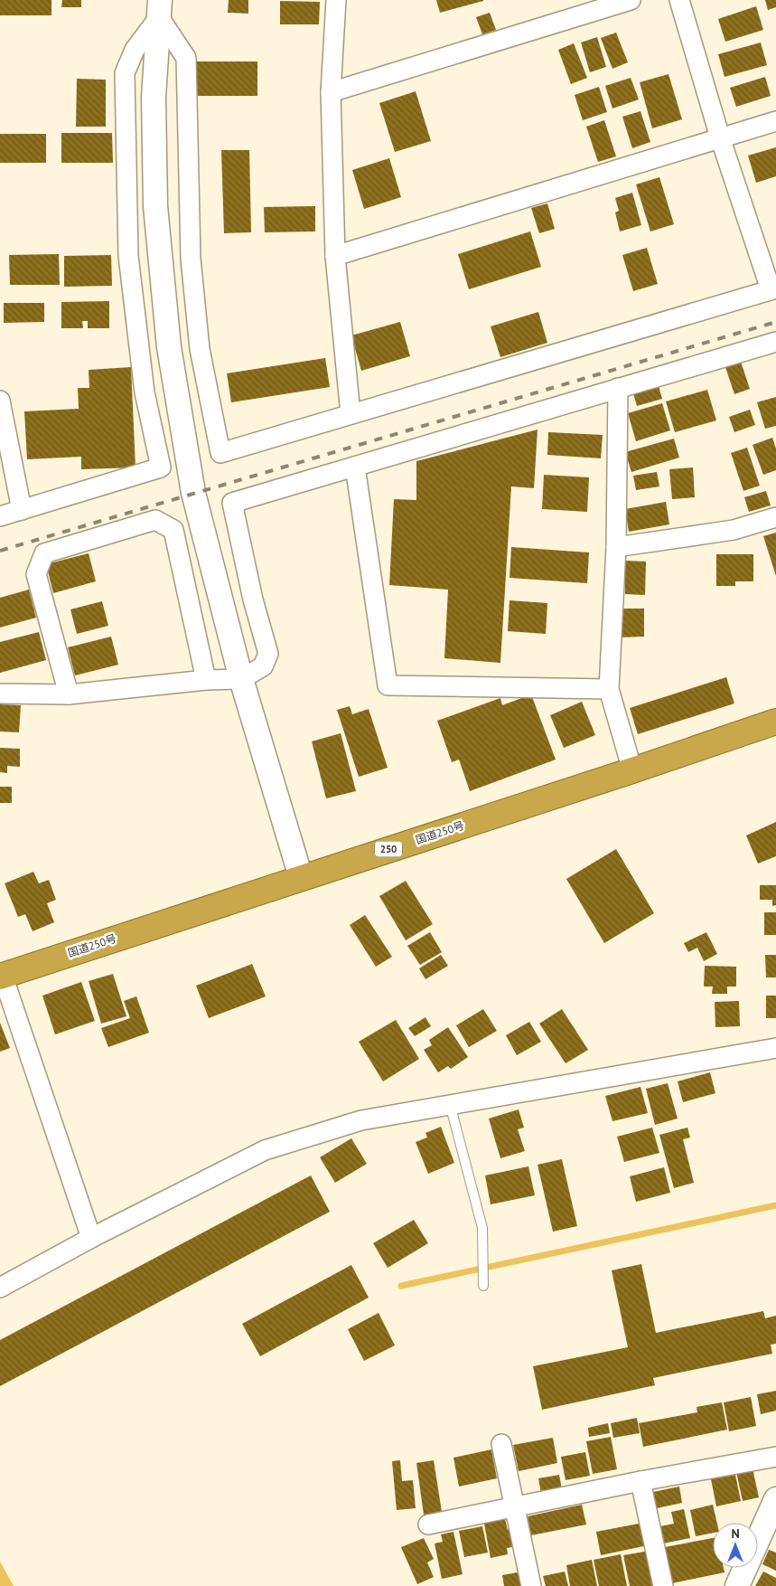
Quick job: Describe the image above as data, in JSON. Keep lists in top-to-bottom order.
{
  "streets": {
    "highway": ["国道250号", "250"]
  },
  "north": "top"
}
